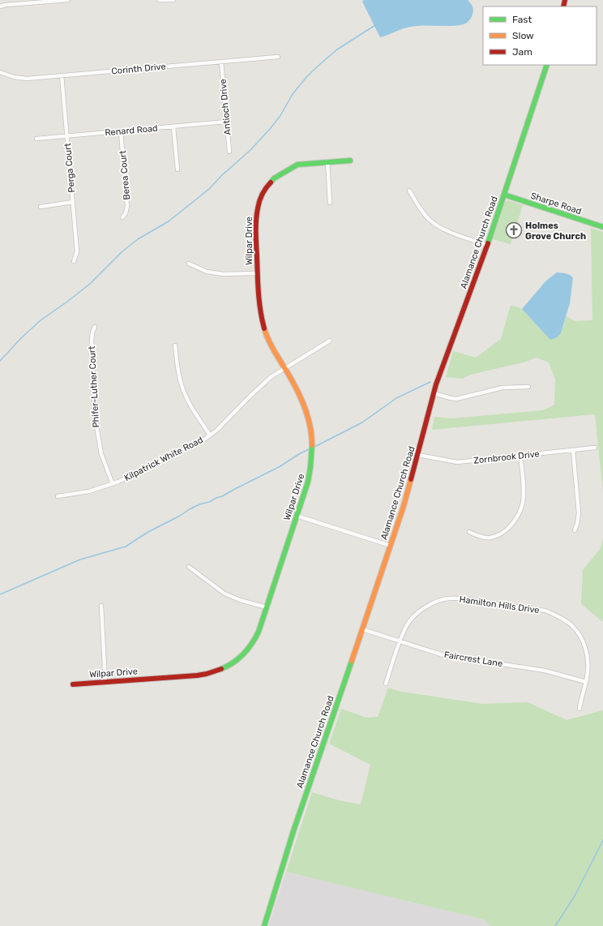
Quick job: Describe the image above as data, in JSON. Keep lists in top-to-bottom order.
{
  "streets": {
    "main road": ["Sharpe Road", "Wilpar Drive", "Alamance Church Road"],
    "street": [
      "Corinth Drive",
      "Antioch Drive",
      "Renard Road",
      "Perga Court",
      "Berea Court",
      "Phifer-Luther Court",
      "Zornbrook Drive",
      "Kilpatrick White Road",
      "Hamilton Hills Drive",
      "Faircrest Lane"
    ]
  },
  "crossings": [
    ["Corinth Drive", "Antioch Drive"],
    ["Corinth Drive", "Perga Court"],
    ["Antioch Drive", "Renard Road"],
    ["Renard Road", "Perga Court"],
    ["Renard Road", "Berea Court"],
    ["Sharpe Road", "Alamance Church Road"],
    ["Wilpar Drive", "Kilpatrick White Road"],
    ["Alamance Church Road", "Zornbrook Drive"],
    ["Alamance Church Road", "Faircrest Lane"],
    ["Phifer-Luther Court", "Kilpatrick White Road"],
    ["Hamilton Hills Drive", "Faircrest Lane"]
  ],
  "places": {
    "church": ["Holmes Grove Church"]
  },
  "legend": ["Fast", "Slow", "Jam"]
}
